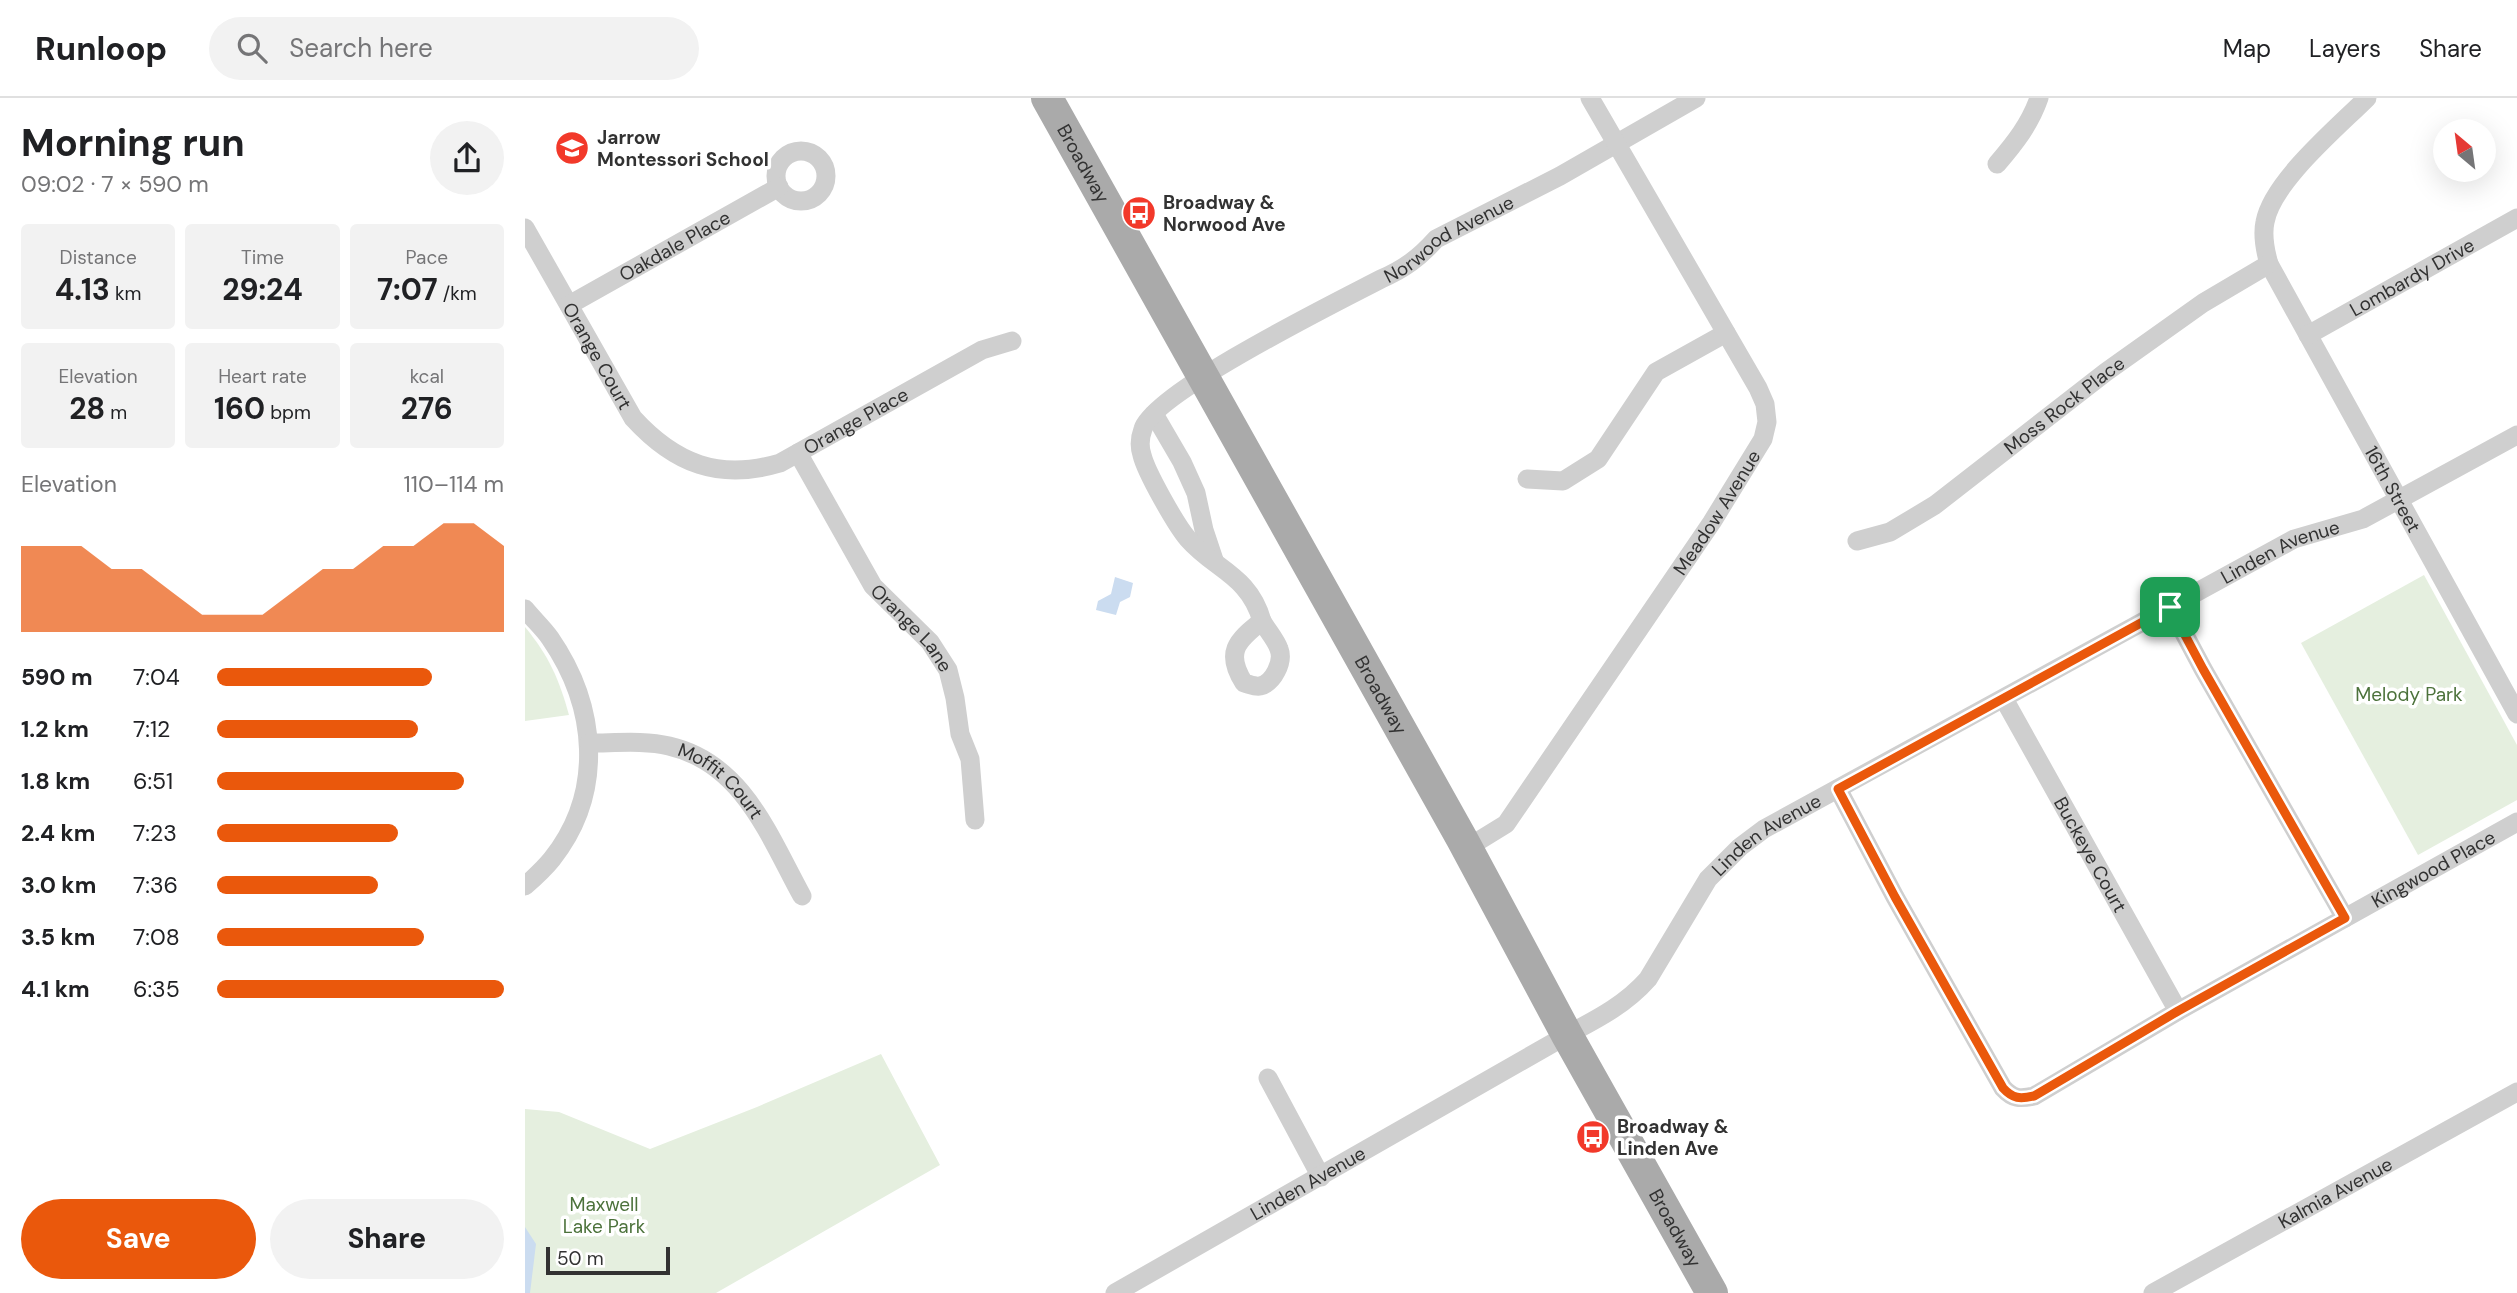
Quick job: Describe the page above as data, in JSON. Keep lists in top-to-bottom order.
{
  "streets": {
    "main road": ["Broadway"],
    "street": [
      "Norwood Avenue",
      "Oakdale Place",
      "Lombardy Drive",
      "Orange Court",
      "Moss Rock Place",
      "Orange Place",
      "16th Street",
      "Meadow Avenue",
      "Linden Avenue",
      "Orange Lane",
      "Moffit Court",
      "Buckeye Court",
      "Kingwood Place",
      "Kalmia Avenue"
    ]
  },
  "crossings": [
    ["Broadway", "Norwood Avenue"],
    ["Broadway", "Meadow Avenue"],
    ["Broadway", "Linden Avenue"],
    ["Norwood Avenue", "Meadow Avenue"],
    ["Oakdale Place", "Orange Court"],
    ["Lombardy Drive", "16th Street"],
    ["Orange Court", "Orange Place"],
    ["Moss Rock Place", "16th Street"],
    ["Orange Place", "Orange Lane"],
    ["16th Street", "Linden Avenue"],
    ["Linden Avenue", "Buckeye Court"],
    ["Linden Avenue", "Kingwood Place"],
    ["Buckeye Court", "Kingwood Place"]
  ],
  "parks": ["Melody Park", "Maxwell Lake Park"],
  "places": {
    "school or university": ["Jarrow Montessori School"],
    "bus stop": ["Broadway & Norwood Ave", "Broadway & Linden Ave"]
  },
  "scale_bar": "50 m",
  "north": "top left",
  "page": {
    "header": "Runloop",
    "search": "Search here",
    "nav": ["Map", "Layers", "Share"],
    "heading": ["Morning run", "09:02 · 7 × 590 m"],
    "stats": [
      ["Distance", "4.13 km"],
      ["Time", "29:24"],
      ["Pace", "7:07 /km"],
      ["Elevation", "28 m"],
      ["Heart rate", "160 bpm"],
      ["kcal", "276"]
    ],
    "chart": ["Elevation", "110–114 m"],
    "list": [
      {
        "name": "590 m",
        "note": "7:04"
      },
      {
        "name": "1.2 km",
        "note": "7:12"
      },
      {
        "name": "1.8 km",
        "note": "6:51"
      },
      {
        "name": "2.4 km",
        "note": "7:23"
      },
      {
        "name": "3.0 km",
        "note": "7:36"
      },
      {
        "name": "3.5 km",
        "note": "7:08"
      },
      {
        "name": "4.1 km",
        "note": "6:35"
      }
    ],
    "buttons": ["Save", "Share"],
    "scale": "50 m"
  }
}
